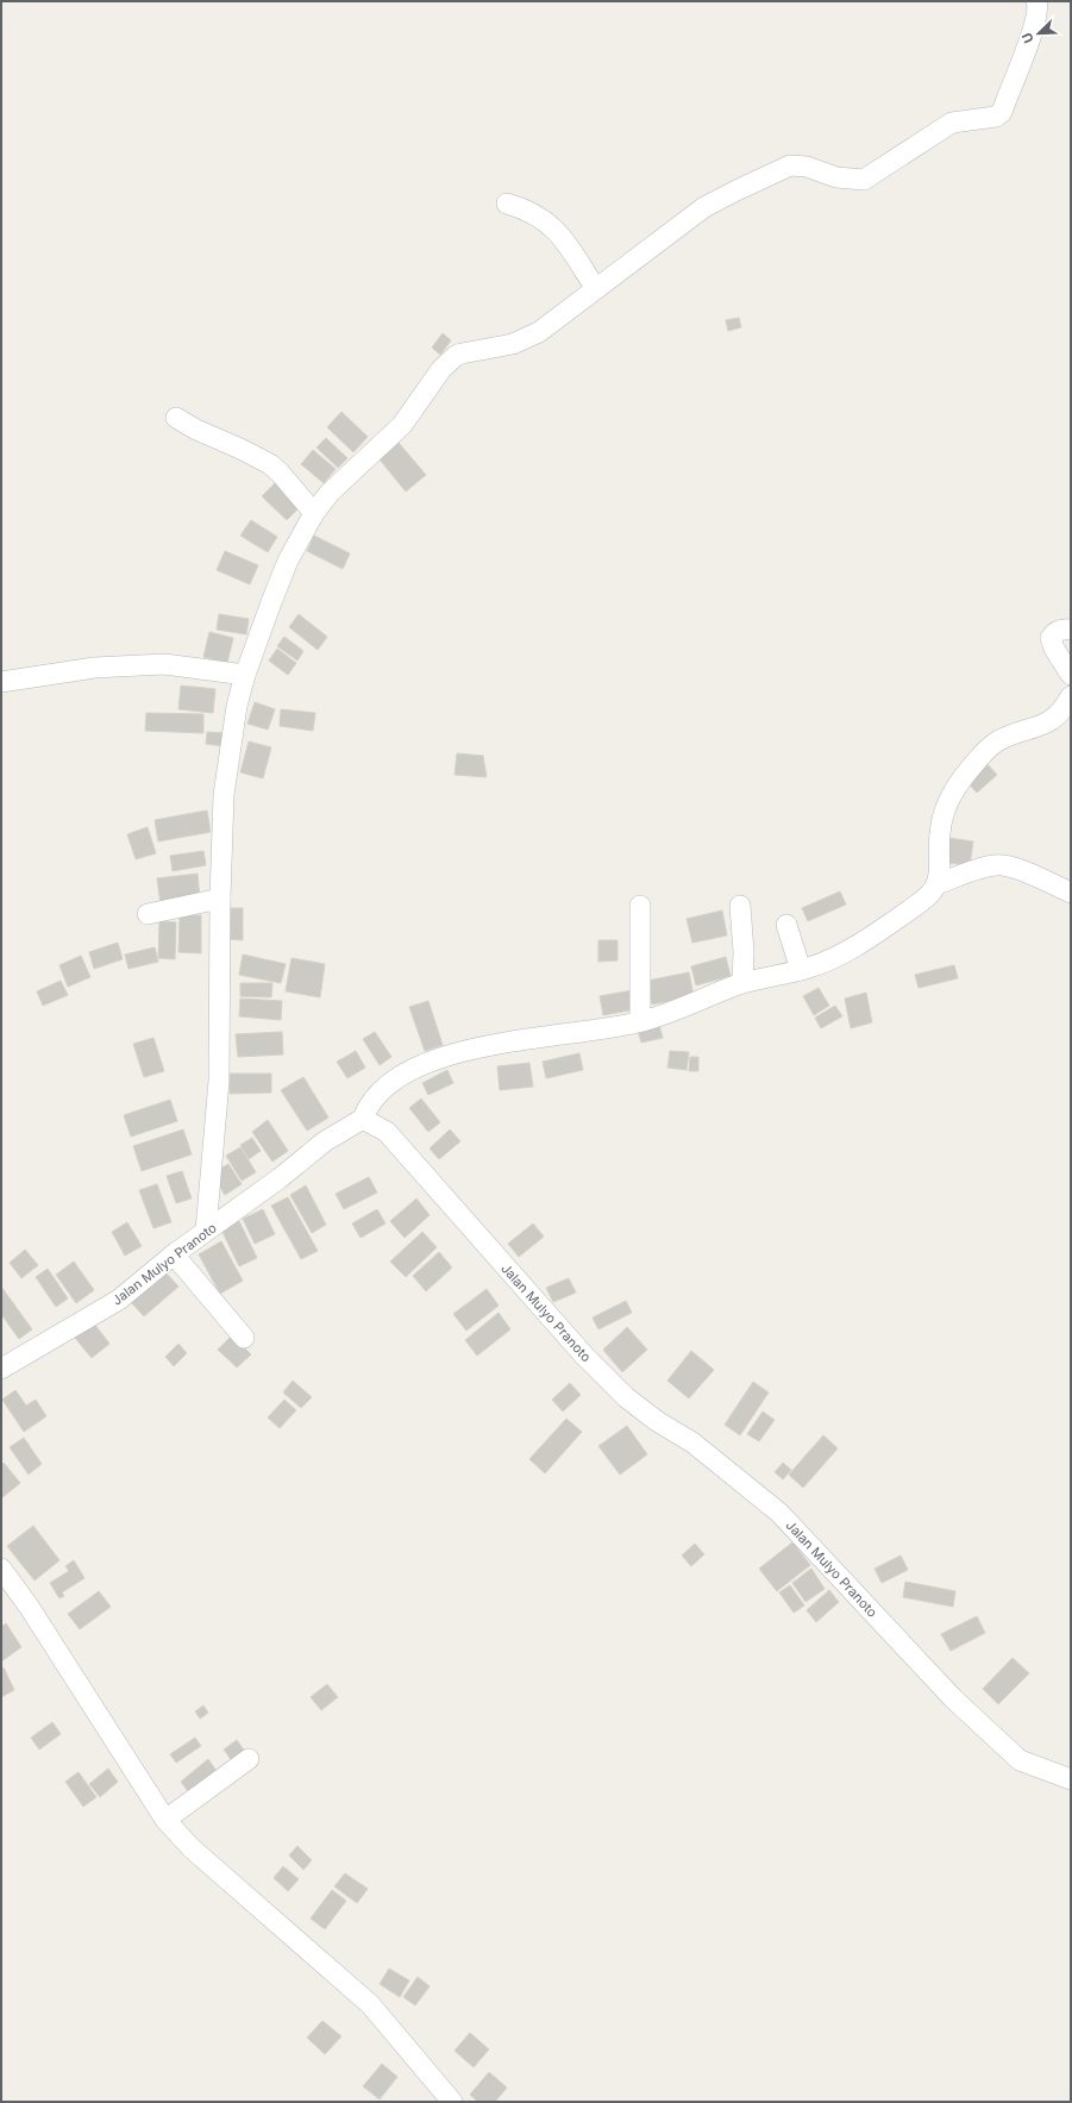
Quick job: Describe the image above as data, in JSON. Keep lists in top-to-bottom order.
{
  "streets": {
    "street": ["Jalan Mulyo Pranoto"]
  },
  "north": "bottom left"
}
